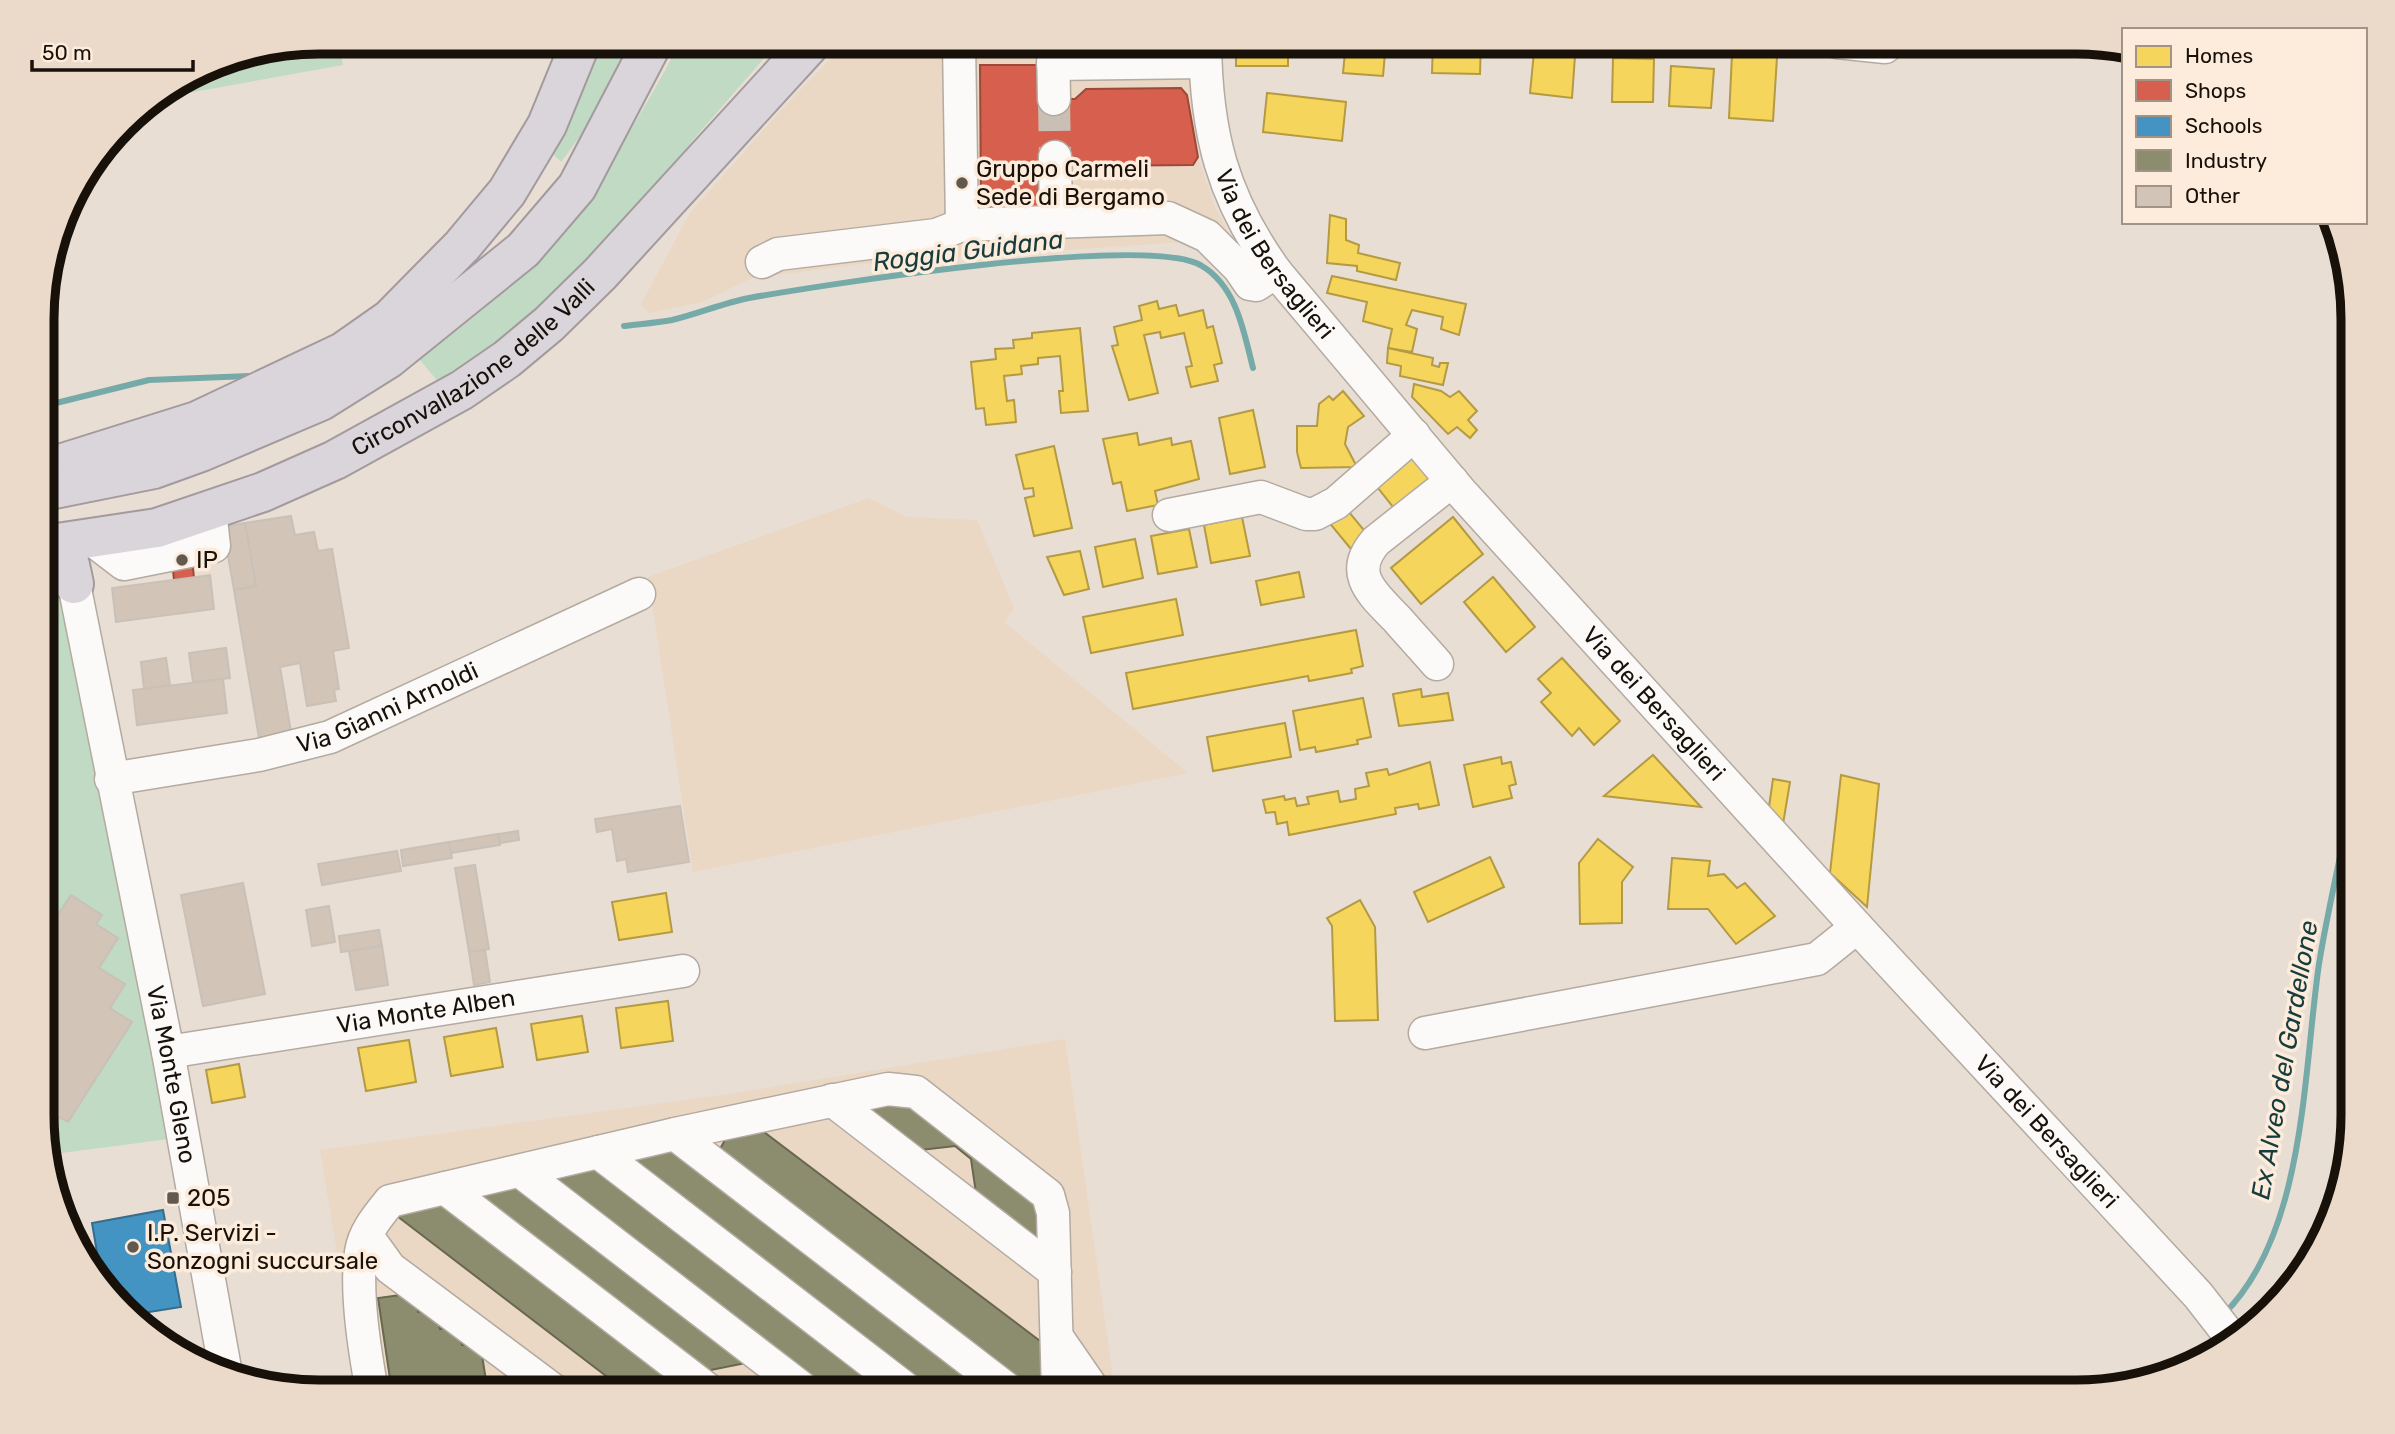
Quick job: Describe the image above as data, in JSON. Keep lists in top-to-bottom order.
{
  "streets": {
    "highway": ["Circonvallazione delle Valli"],
    "street": [
      "Via dei Bersaglieri",
      "Via Gianni Arnoldi",
      "Via Monte Alben",
      "Via Monte Gleno"
    ]
  },
  "crossings": [
    ["Via Gianni Arnoldi", "Via Monte Gleno"],
    ["Via Monte Alben", "Via Monte Gleno"]
  ],
  "water": ["Roggia Guidana", "Ex Alveo del Gardellone"],
  "places": {
    "other": ["Gruppo Carmeli Sede di Bergamo", "IP", "I.P. Servizi - Sonzogni succursale"],
    "transit": ["205"]
  },
  "legend": [
    "Homes",
    "Shops",
    "Schools",
    "Industry",
    "Other"
  ],
  "scale_bar": "50 m"
}
